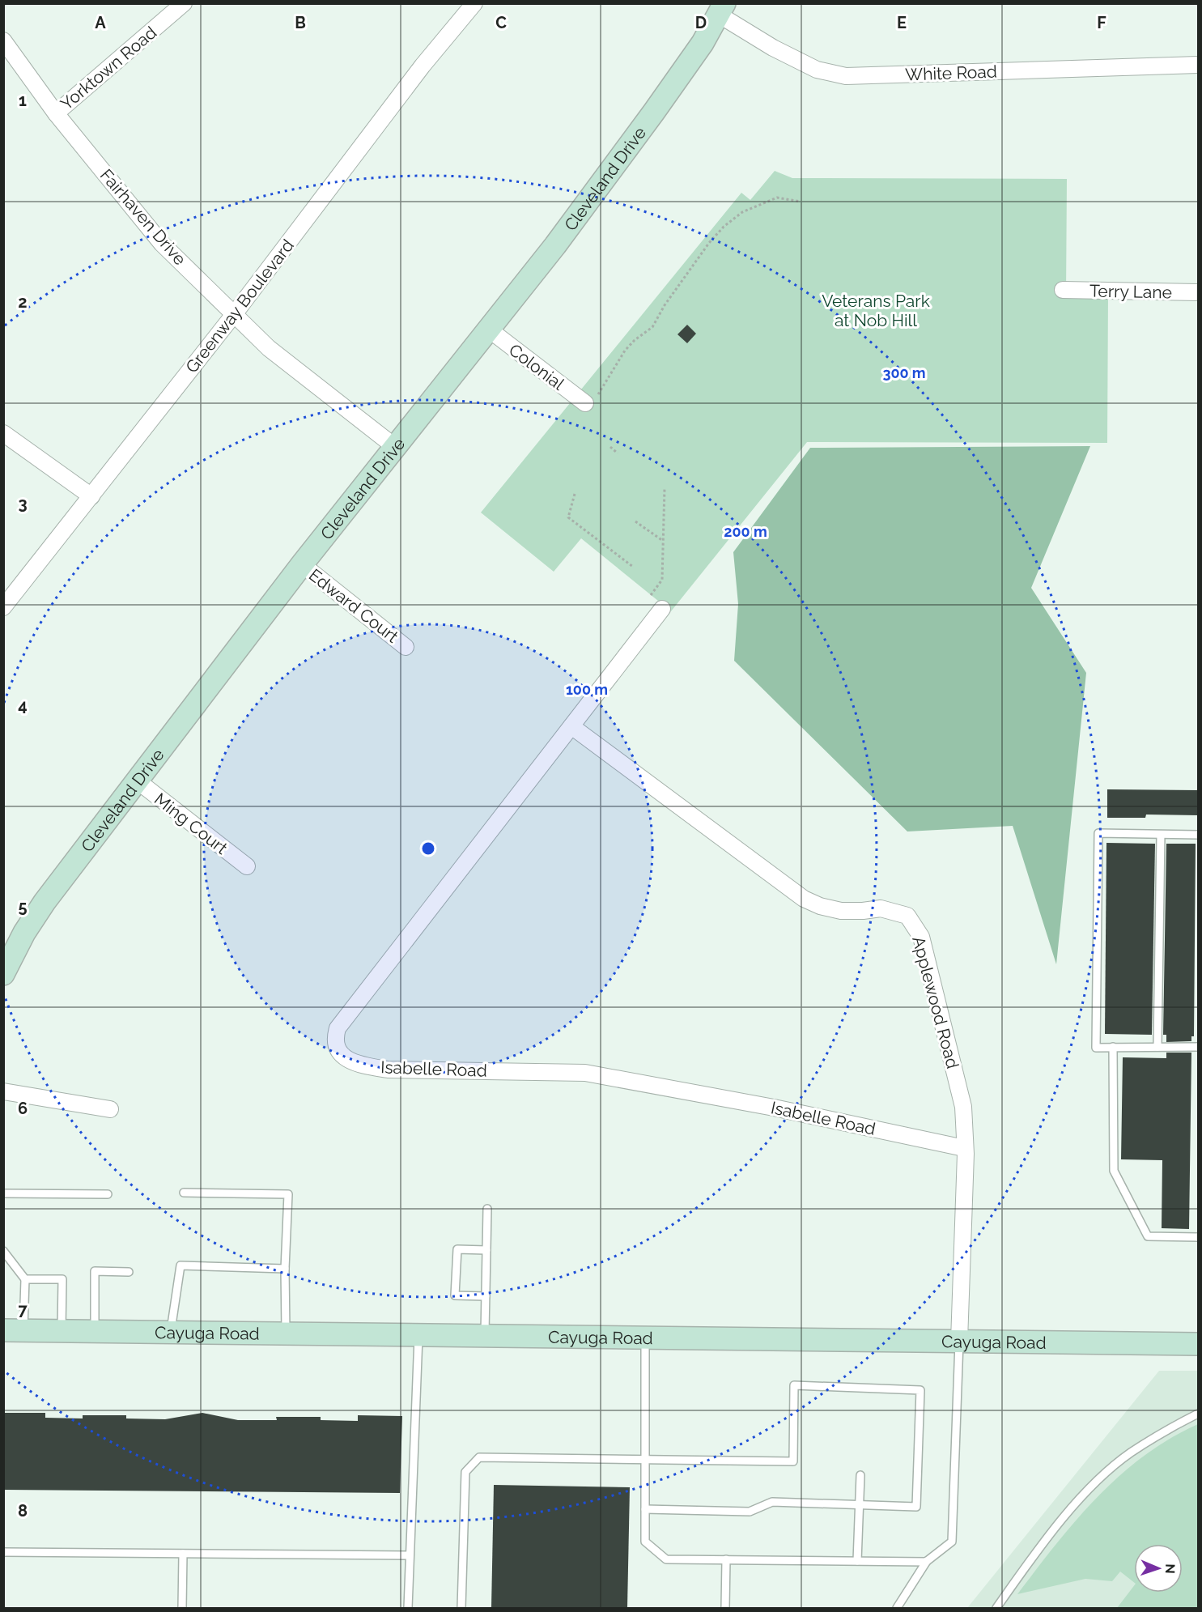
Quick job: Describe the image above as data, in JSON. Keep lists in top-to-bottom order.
{
  "streets": {
    "street": [
      "Yorktown Road",
      "White Road",
      "Cleveland Drive",
      "Fairhaven Drive",
      "Terry Lane",
      "Greenway Boulevard",
      "Colonial",
      "Edward Court",
      "Ming Court",
      "Applewood Road",
      "Isabelle Road",
      "Cayuga Road"
    ]
  },
  "crossings": [
    ["Yorktown Road", "Fairhaven Drive"],
    ["White Road", "Cleveland Drive"],
    ["Cleveland Drive", "Fairhaven Drive"],
    ["Cleveland Drive", "Colonial"],
    ["Cleveland Drive", "Edward Court"],
    ["Cleveland Drive", "Ming Court"],
    ["Fairhaven Drive", "Greenway Boulevard"],
    ["Applewood Road", "Isabelle Road"],
    ["Applewood Road", "Cayuga Road"]
  ],
  "parks": ["Veterans Park at Nob Hill"],
  "north": "right",
  "grid": {
    "columns": [
      "A",
      "B",
      "C",
      "D",
      "E",
      "F"
    ],
    "rows": [
      "1",
      "2",
      "3",
      "4",
      "5",
      "6",
      "7",
      "8"
    ]
  },
  "rings": ["300 m", "200 m", "100 m"]
}
